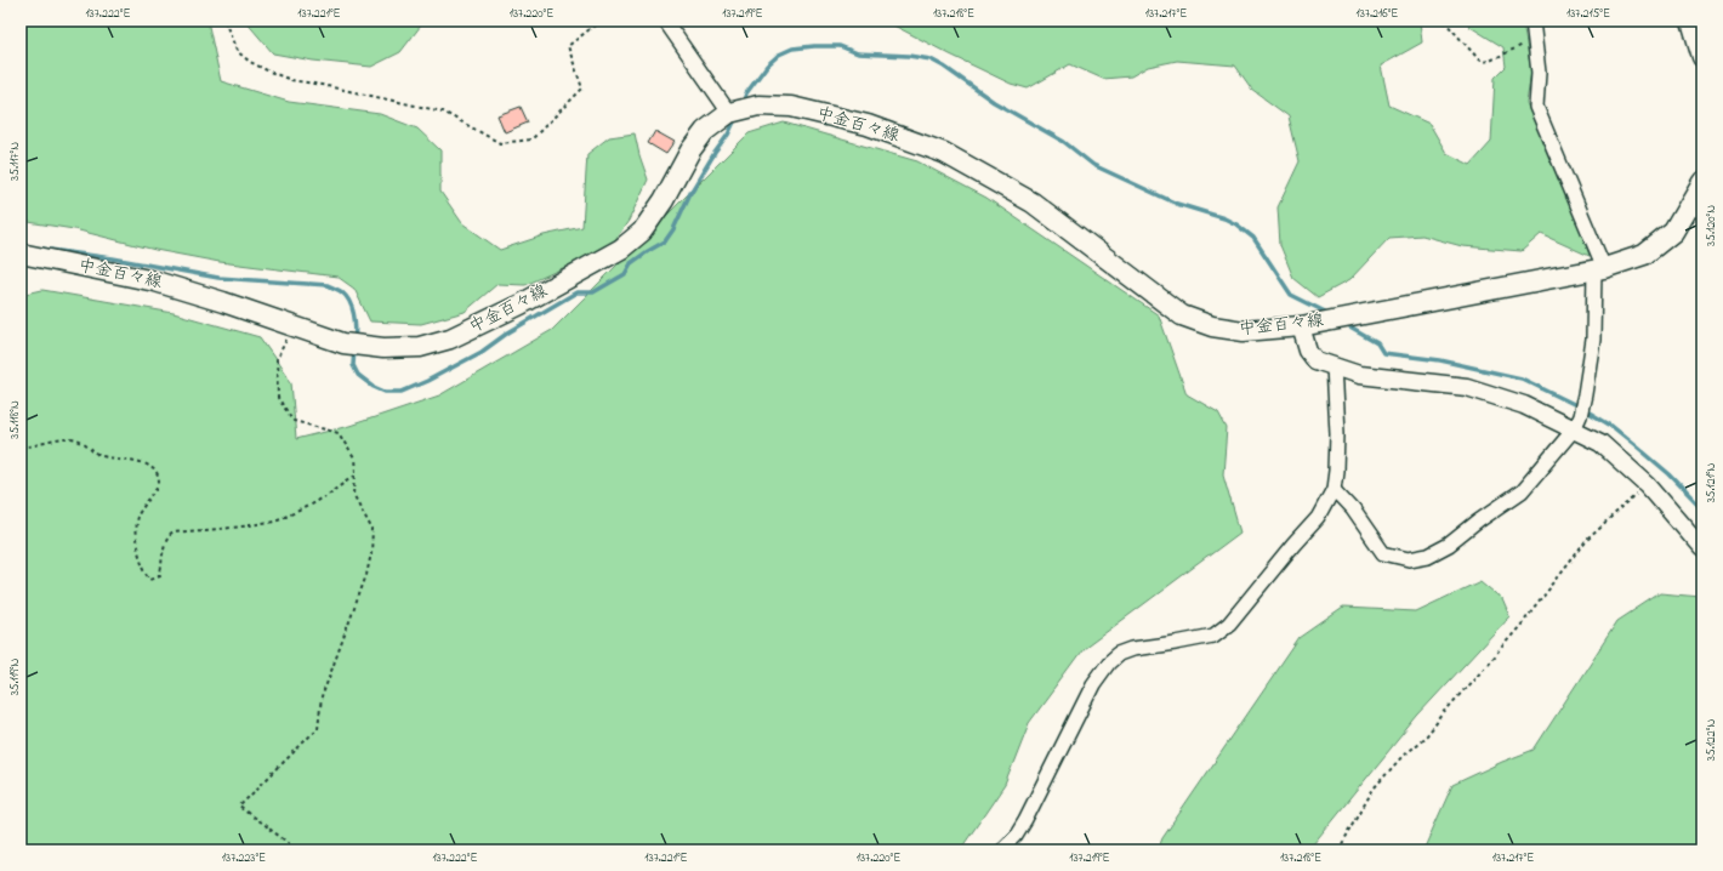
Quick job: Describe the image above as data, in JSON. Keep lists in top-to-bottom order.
{
  "streets": {
    "main road": ["中金百々線"]
  },
  "coordinates": [
    "137.222°E",
    "137.221°E",
    "137.220°E",
    "137.219°E",
    "137.218°E",
    "137.217°E",
    "137.216°E",
    "137.215°E",
    "35.117°N",
    "35.120°N",
    "35.118°N",
    "35.121°N",
    "35.119°N",
    "35.122°N",
    "137.223°E"
  ]
}
